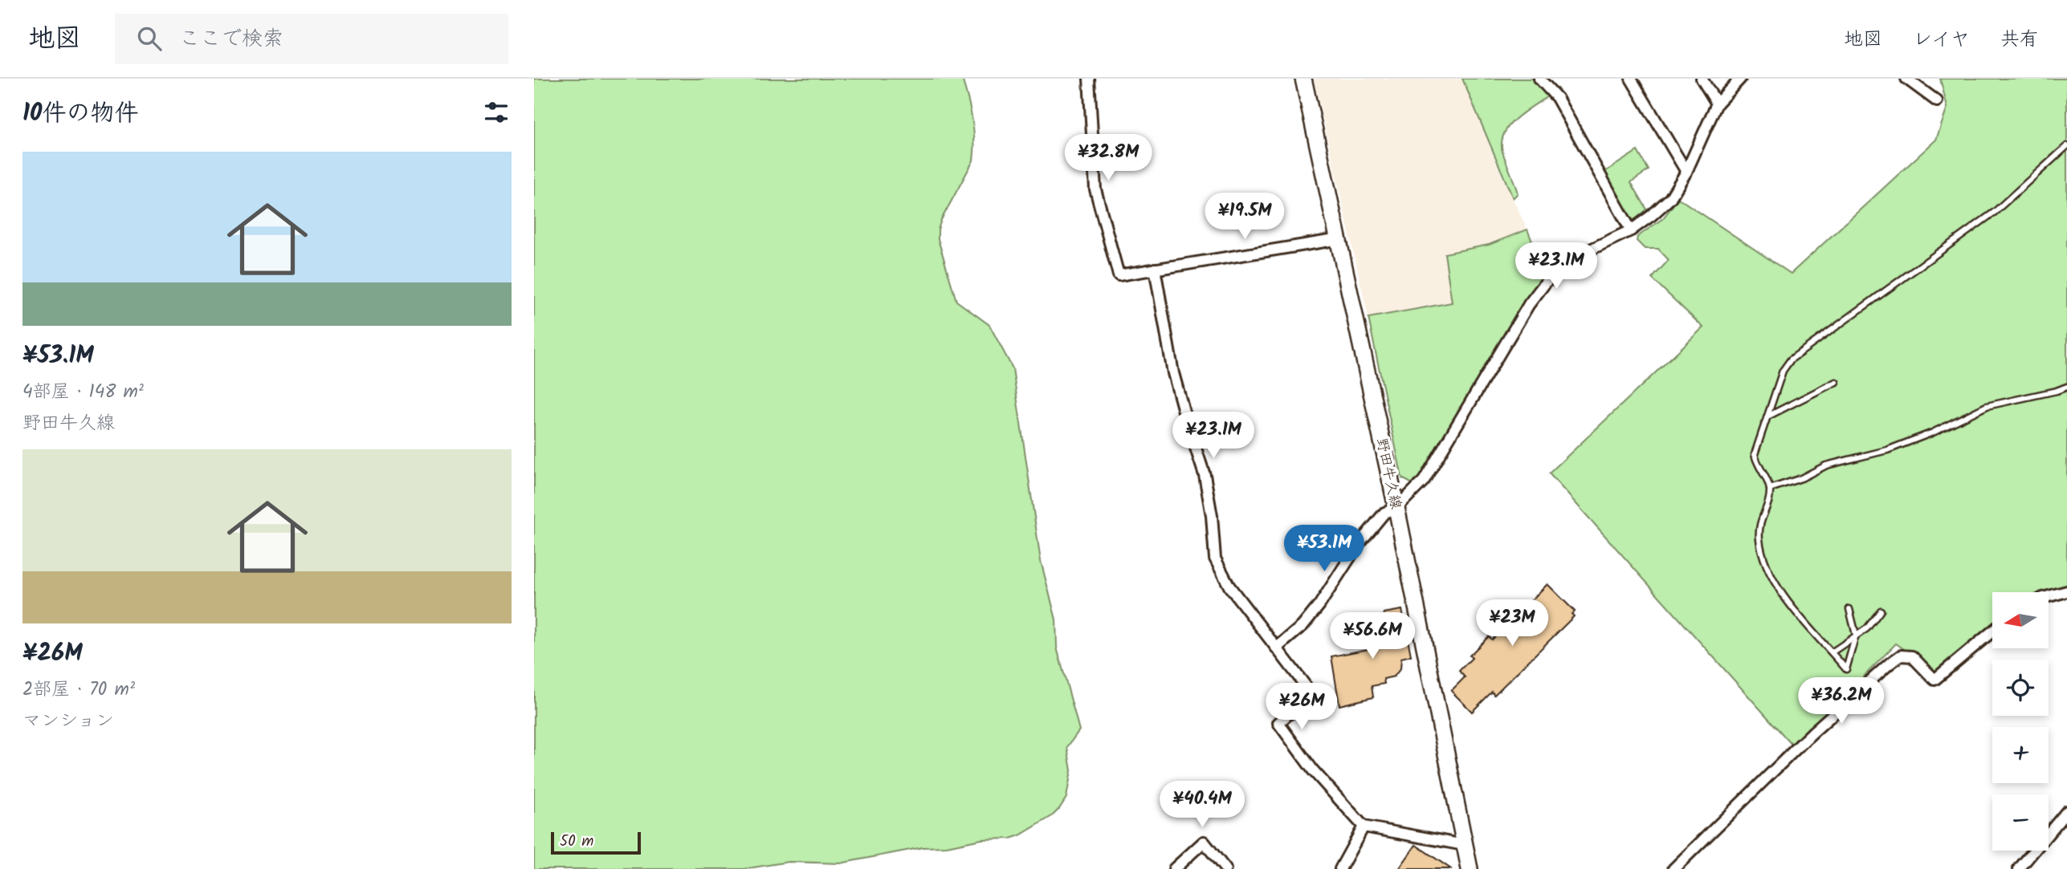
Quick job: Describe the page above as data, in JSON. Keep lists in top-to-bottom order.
{
  "streets": {
    "main road": ["野田牛久線"]
  },
  "scale_bar": "50 m",
  "north": "left",
  "page": {
    "header": "地図",
    "search": "ここで検索",
    "nav": ["地図", "レイヤ", "共有"],
    "heading": "10件の物件",
    "price": [
      "¥32.8M",
      "¥19.5M",
      "¥23.1M",
      "¥23.1M",
      "¥53.1M",
      "¥23M",
      "¥56.6M",
      "¥36.2M",
      "¥26M",
      "¥40.4M"
    ],
    "list": [
      {
        "name": "¥53.1M",
        "note": "4部屋 · 148 m² · 野田牛久線"
      },
      {
        "name": "¥26M",
        "note": "2部屋 · 70 m² · マンション"
      }
    ],
    "map_buttons": ["+", "−"],
    "scale": "50 m"
  }
}
